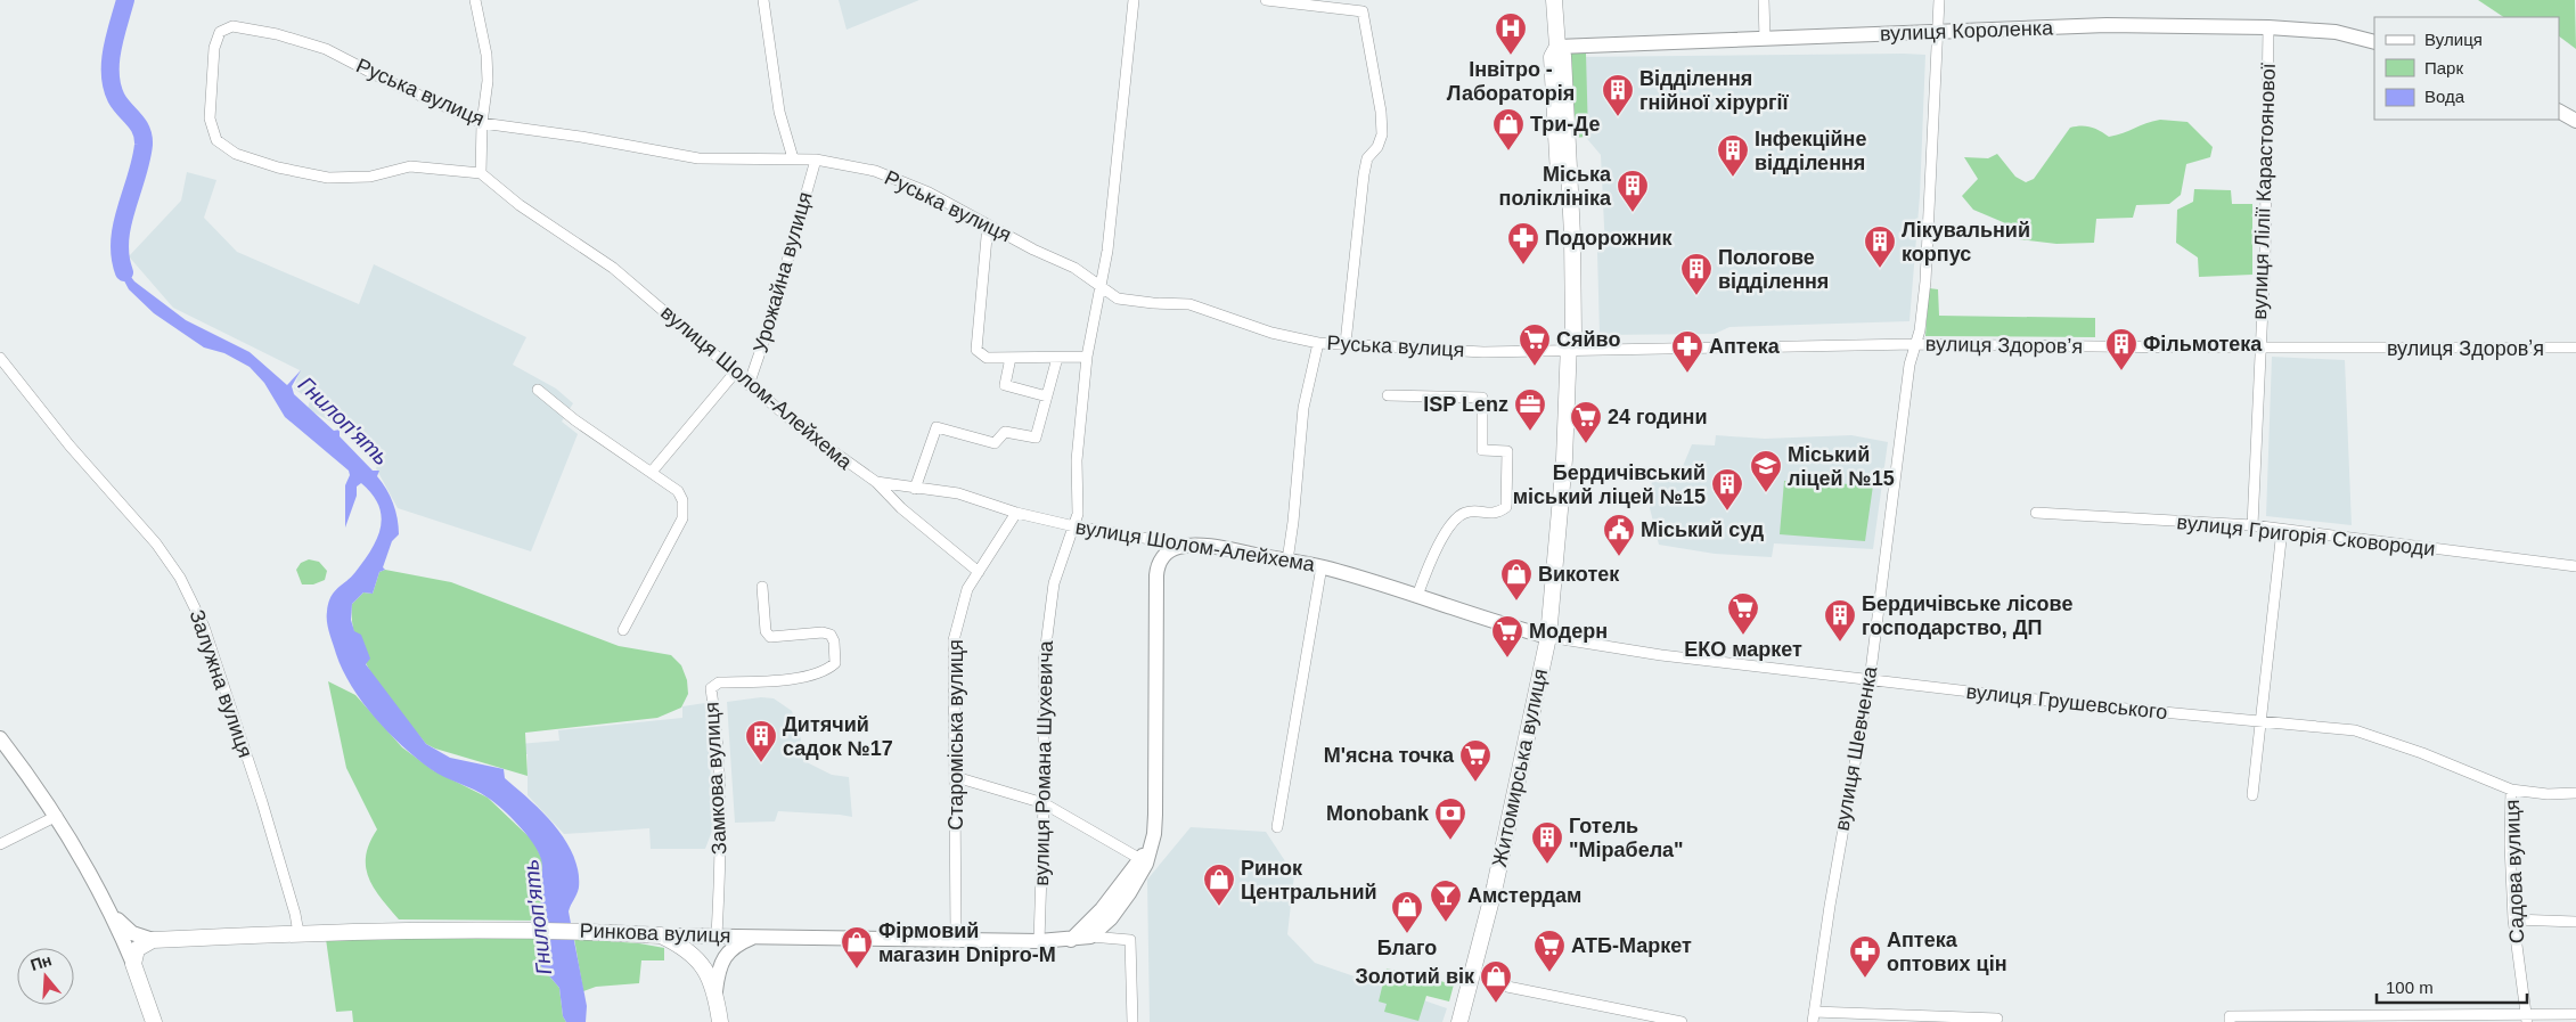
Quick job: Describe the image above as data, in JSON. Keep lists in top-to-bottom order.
{
  "streets": {
    "main road": [
      "вулиця Короленка",
      "вулиця Шолом-Алейхема",
      "Житомирська вулиця",
      "Ринкова вулиця"
    ],
    "street": [
      "Руська вулиця",
      "вулиця Лілії Карастоянової",
      "Урожайна вулиця",
      "вулиця Здоровʼя",
      "вулиця Григорія Сковороди",
      "Залужна вулиця",
      "вулиця Грушевського",
      "Староміська вулиця",
      "вулиця Шевченка",
      "вулиця Романа Шухевича",
      "Замкова вулиця",
      "Садова вулиця"
    ]
  },
  "crossings": [
    ["вулиця Короленка", "вулиця Лілії Карастоянової"],
    ["вулиця Короленка", "вулиця Шевченка"],
    ["вулиця Короленка", "Житомирська вулиця"],
    ["Руська вулиця", "Урожайна вулиця"],
    ["Руська вулиця", "вулиця Здоровʼя"],
    ["Руська вулиця", "вулиця Шолом-Алейхема"],
    ["Руська вулиця", "вулиця Романа Шухевича"],
    ["Руська вулиця", "Житомирська вулиця"],
    ["вулиця Лілії Карастоянової", "вулиця Здоровʼя"],
    ["вулиця Лілії Карастоянової", "вулиця Григорія Сковороди"],
    ["Урожайна вулиця", "вулиця Шолом-Алейхема"],
    ["вулиця Здоровʼя", "вулиця Шевченка"],
    ["вулиця Здоровʼя", "Житомирська вулиця"],
    ["вулиця Шолом-Алейхема", "вулиця Грушевського"],
    ["вулиця Шолом-Алейхема", "Староміська вулиця"],
    ["вулиця Шолом-Алейхема", "вулиця Романа Шухевича"],
    ["вулиця Шолом-Алейхема", "Житомирська вулиця"],
    ["Залужна вулиця", "Ринкова вулиця"],
    ["вулиця Грушевського", "вулиця Шевченка"],
    ["вулиця Грушевського", "Житомирська вулиця"],
    ["вулиця Грушевського", "Садова вулиця"],
    ["Староміська вулиця", "Ринкова вулиця"],
    ["вулиця Романа Шухевича", "Ринкова вулиця"],
    ["Замкова вулиця", "Ринкова вулиця"]
  ],
  "water": ["Гнилоп'ять"],
  "places": {
    "hospital": ["Інвітро - Лабораторія"],
    "building": [
      "Відділення гнійної хірургії",
      "Інфекційне відділення",
      "Міська поліклініка",
      "Лікувальний корпус",
      "Пологове відділення",
      "Фільмотека",
      "Бердичівський міський ліцей №15",
      "Бердичівське лісове господарство, ДП",
      "Дитячий садок №17",
      "Готель \"Мірабела\""
    ],
    "shop": [
      "Три-Де",
      "Викотек",
      "Ринок Центральний",
      "Благо",
      "Фірмовий магазин Dnipro-M",
      "Золотий вік"
    ],
    "pharmacy": ["Подорожник", "Аптека", "Аптека оптових цін"],
    "supermarket": [
      "Сяйво",
      "24 години",
      "ЕКО маркет",
      "Модерн",
      "М'ясна точка",
      "АТБ-Маркет"
    ],
    "office": ["ISP Lenz"],
    "school or university": ["Міський ліцей №15"],
    "public building": ["Міський суд"],
    "bank": ["Monobank"],
    "bar": ["Амстердам"]
  },
  "legend": ["Вулиця", "Парк", "Вода"],
  "scale_bar": "100 m",
  "north": "top"
}
